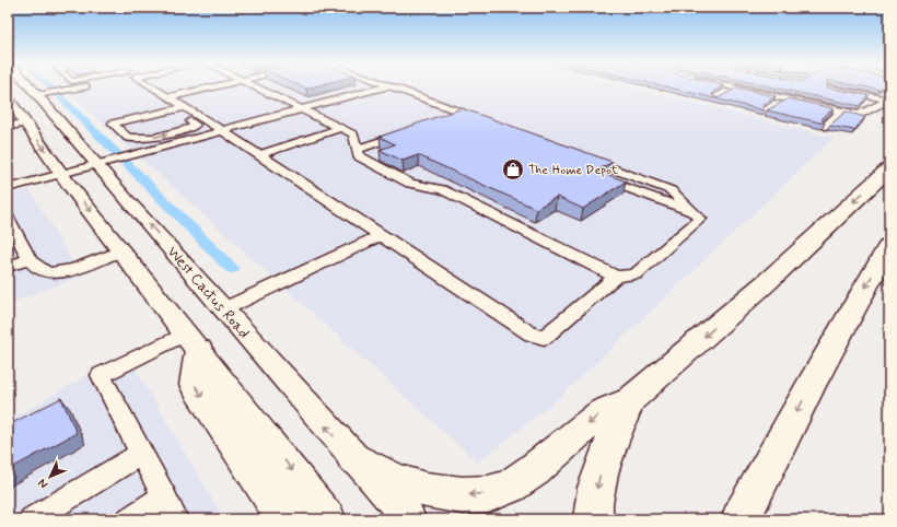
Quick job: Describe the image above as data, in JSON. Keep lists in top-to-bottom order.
{
  "streets": {
    "main road": ["West Cactus Road"]
  },
  "places": {
    "shop": ["The Home Depot"]
  },
  "north": "bottom left"
}
